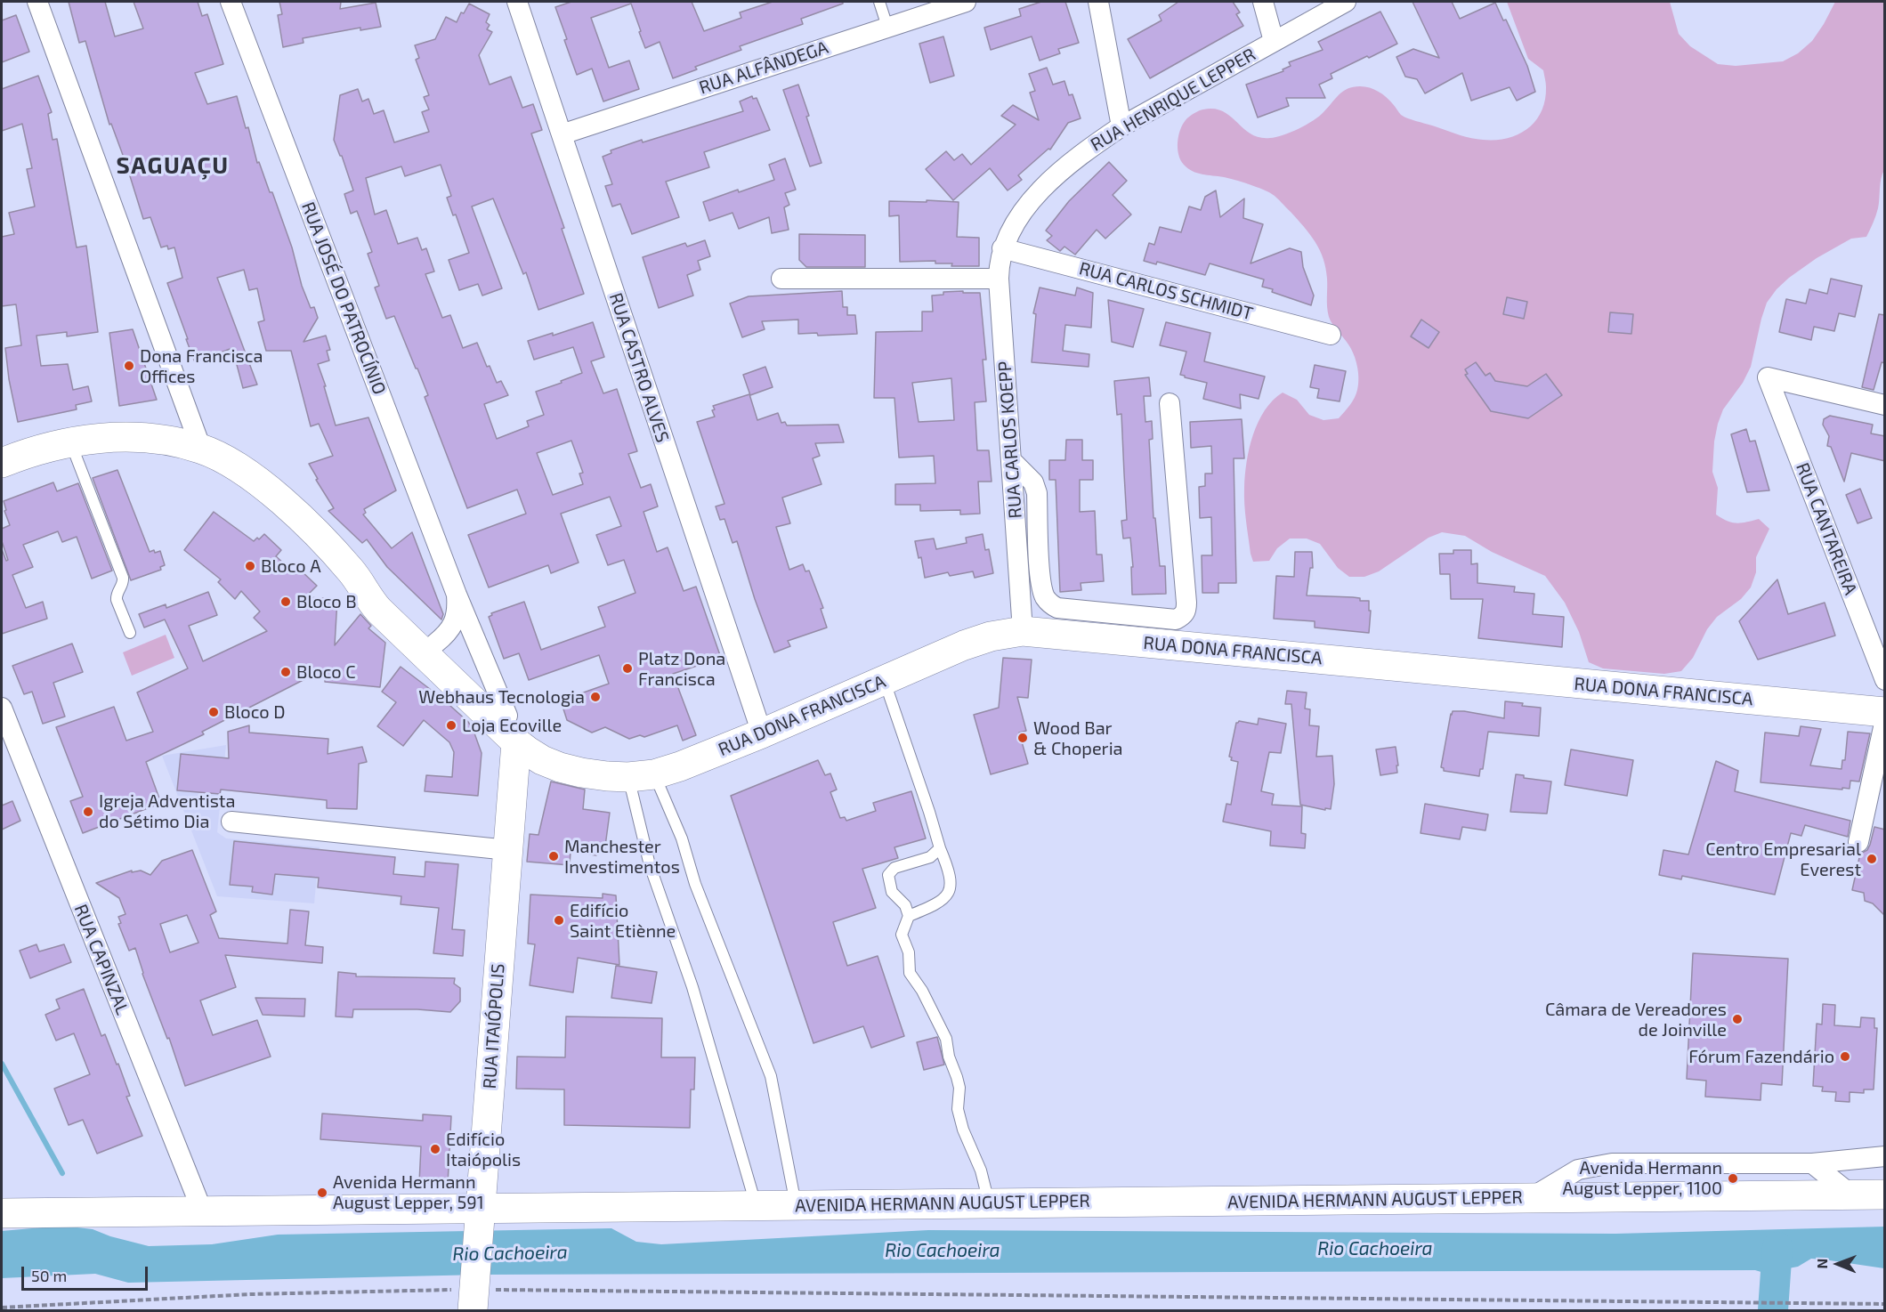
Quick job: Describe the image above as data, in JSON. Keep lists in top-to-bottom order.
{
  "streets": {
    "main road": ["RUA DONA FRANCISCA", "RUA ITAIÓPOLIS", "AVENIDA HERMANN AUGUST LEPPER"],
    "street": [
      "RUA ALFÂNDEGA",
      "RUA HENRIQUE LEPPER",
      "RUA CARLOS SCHMIDT",
      "RUA JOSÉ DO PATROCÍNIO",
      "RUA CASTRO ALVES",
      "RUA CARLOS KOEPP",
      "RUA CANTAREIRA",
      "RUA CAPINZAL"
    ]
  },
  "crossings": [
    ["RUA ALFÂNDEGA", "RUA CASTRO ALVES"],
    ["RUA HENRIQUE LEPPER", "RUA CARLOS SCHMIDT"],
    ["RUA HENRIQUE LEPPER", "RUA CARLOS KOEPP"],
    ["RUA CARLOS SCHMIDT", "RUA CARLOS KOEPP"],
    ["RUA JOSÉ DO PATROCÍNIO", "RUA ITAIÓPOLIS"],
    ["RUA CASTRO ALVES", "RUA DONA FRANCISCA"],
    ["RUA CARLOS KOEPP", "RUA DONA FRANCISCA"],
    ["RUA CAPINZAL", "AVENIDA HERMANN AUGUST LEPPER"],
    ["RUA ITAIÓPOLIS", "AVENIDA HERMANN AUGUST LEPPER"]
  ],
  "districts": ["SAGUAÇU"],
  "water": ["Rio Cachoeira"],
  "places": [
    "Dona Francisca Offices",
    "Bloco A",
    "Bloco B",
    "Platz Dona Francisca",
    "Bloco C",
    "Webhaus Tecnologia",
    "Bloco D",
    "Loja Ecoville",
    "Wood Bar & Choperia",
    "Igreja Adventista do Sétimo Dia",
    "Manchester Investimentos",
    "Centro Empresarial Everest",
    "Edifício Saint Etiènne",
    "Câmara de Vereadores de Joinville",
    "Fórum Fazendário",
    "Edifício Itaiópolis",
    "Avenida Hermann August Lepper, 1100",
    "Avenida Hermann August Lepper, 591"
  ],
  "scale_bar": "50 m",
  "north": "left"
}
